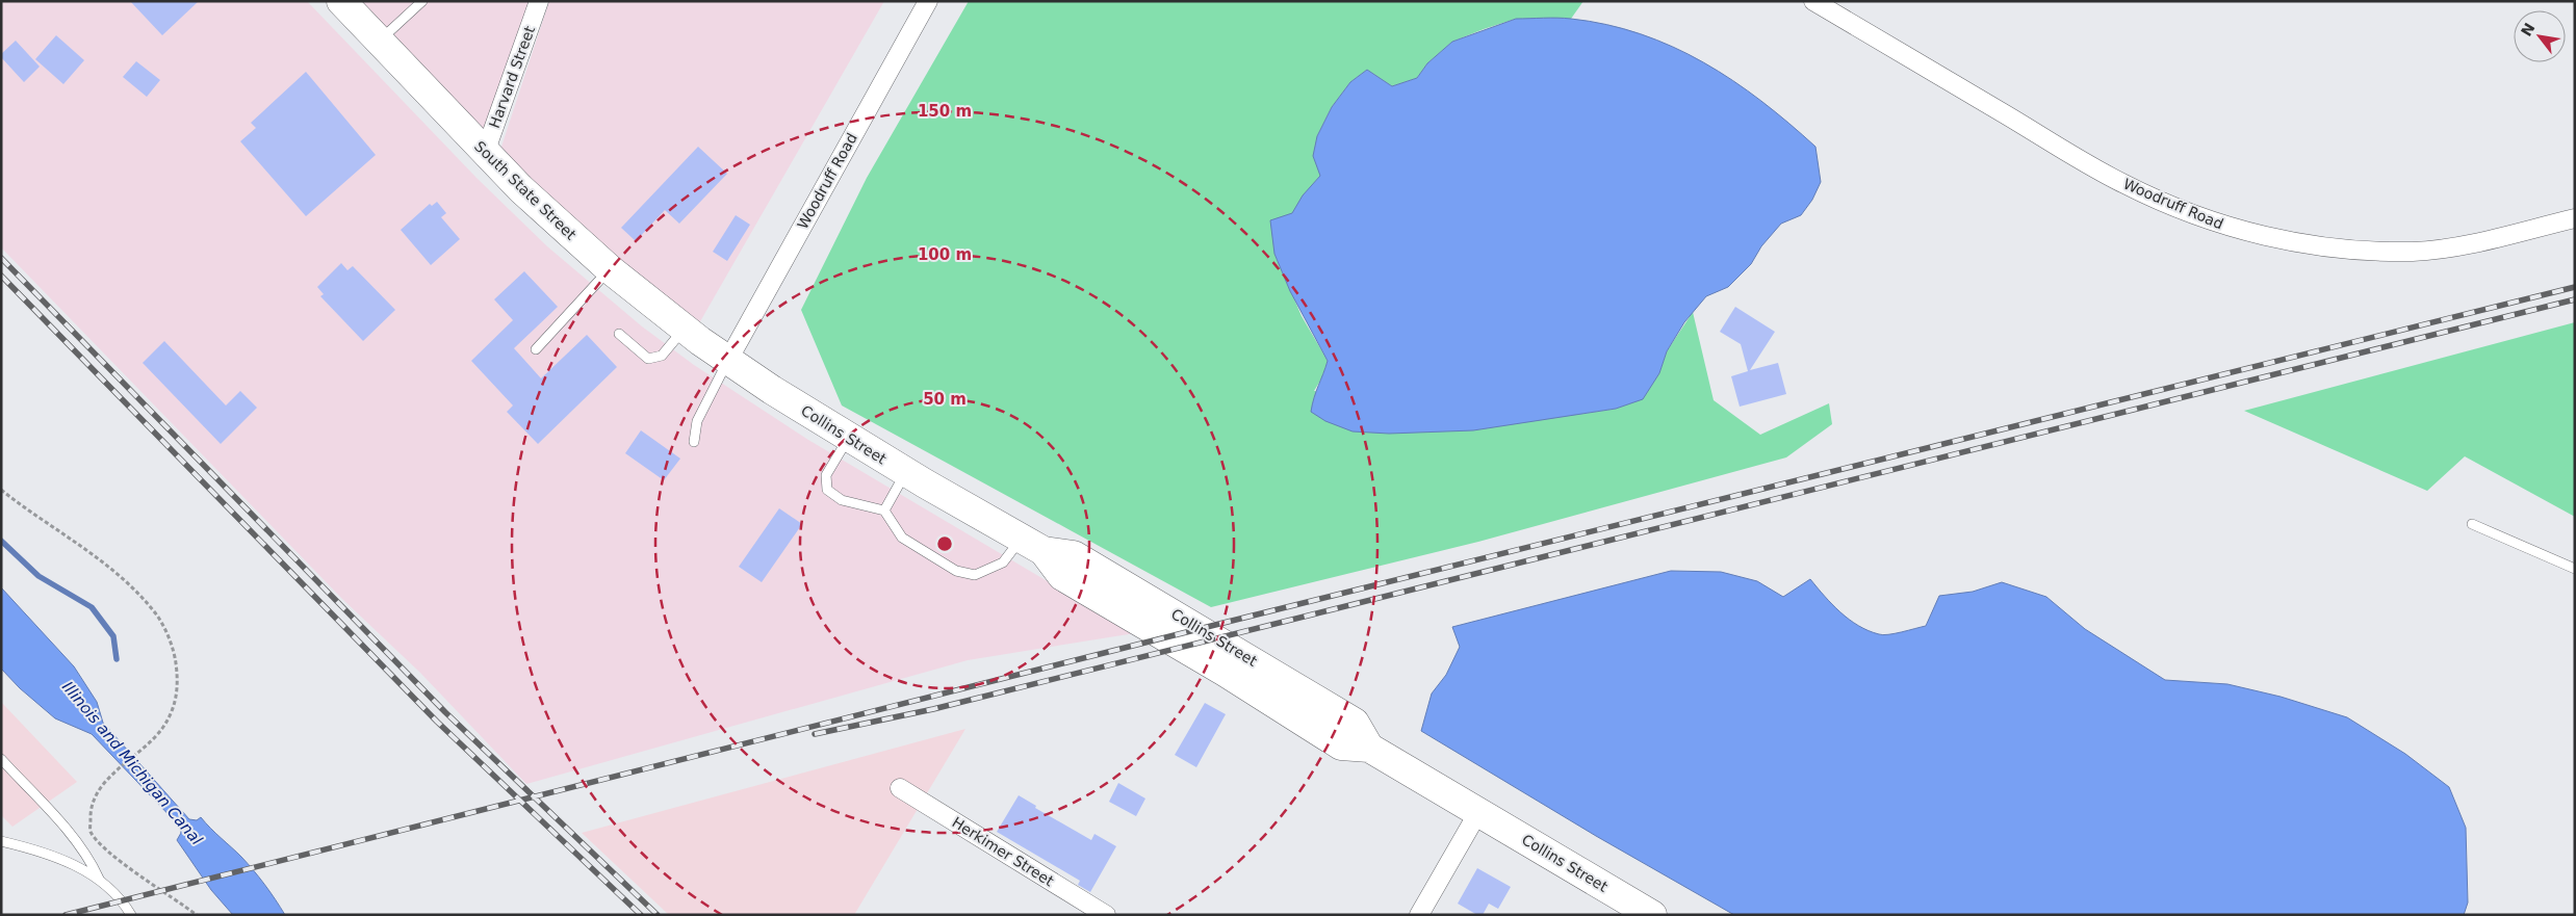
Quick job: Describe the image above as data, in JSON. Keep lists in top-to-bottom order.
{
  "streets": {
    "main road": ["South State Street", "Collins Street"],
    "street": ["Harvard Street", "Woodruff Road", "Herkimer Street"]
  },
  "crossings": [
    ["Harvard Street", "South State Street"],
    ["Woodruff Road", "South State Street"],
    ["Woodruff Road", "Collins Street"],
    ["South State Street", "Collins Street"]
  ],
  "water": ["Illinois and Michigan Canal"],
  "north": "top left",
  "rings": ["150 m", "100 m", "50 m"]
}
